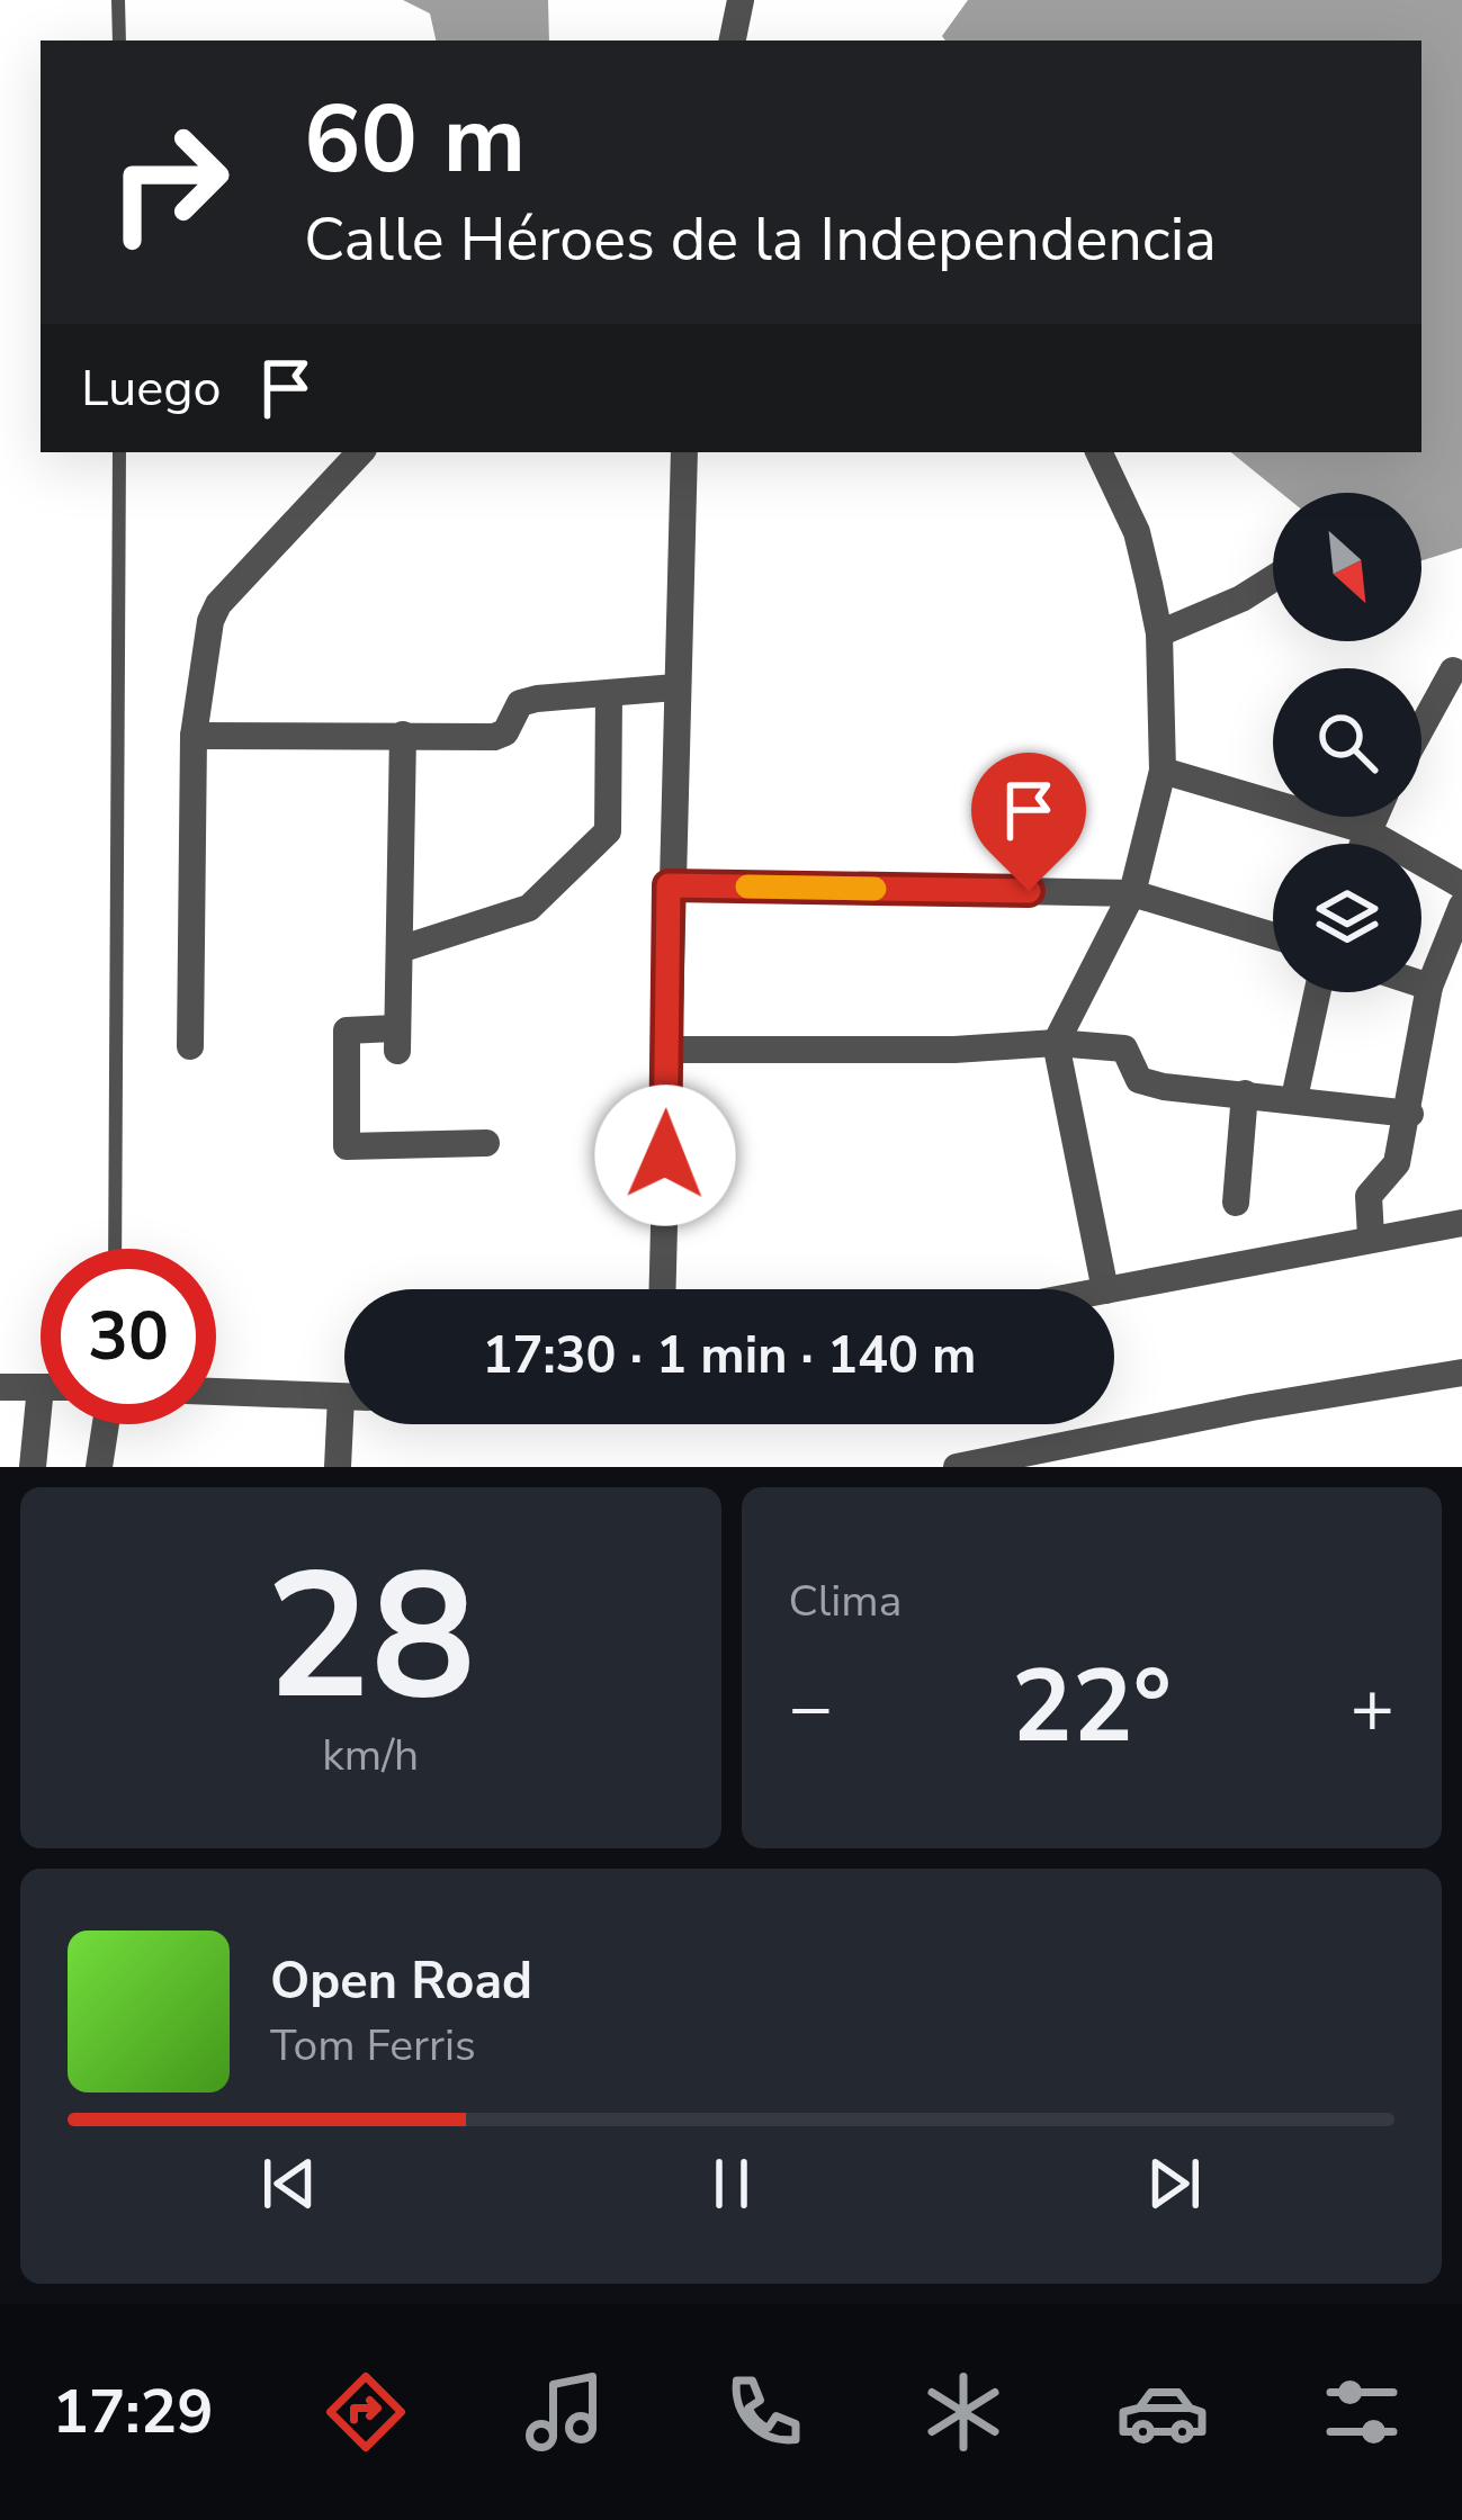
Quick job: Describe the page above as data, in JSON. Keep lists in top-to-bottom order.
{
  "north": "bottom right",
  "page": {
    "turn": ["60 m", "Calle Héroes de la Independencia"],
    "then": "Luego",
    "limit": "30",
    "trip": "17:30 · 1 min · 140 m",
    "tile": [
      ["28", "km/h"],
      "Clima"
    ],
    "heat": ["−", "22°", "+"],
    "song": ["Open Road", "Tom Ferris"],
    "tabs": "17:29"
  }
}
